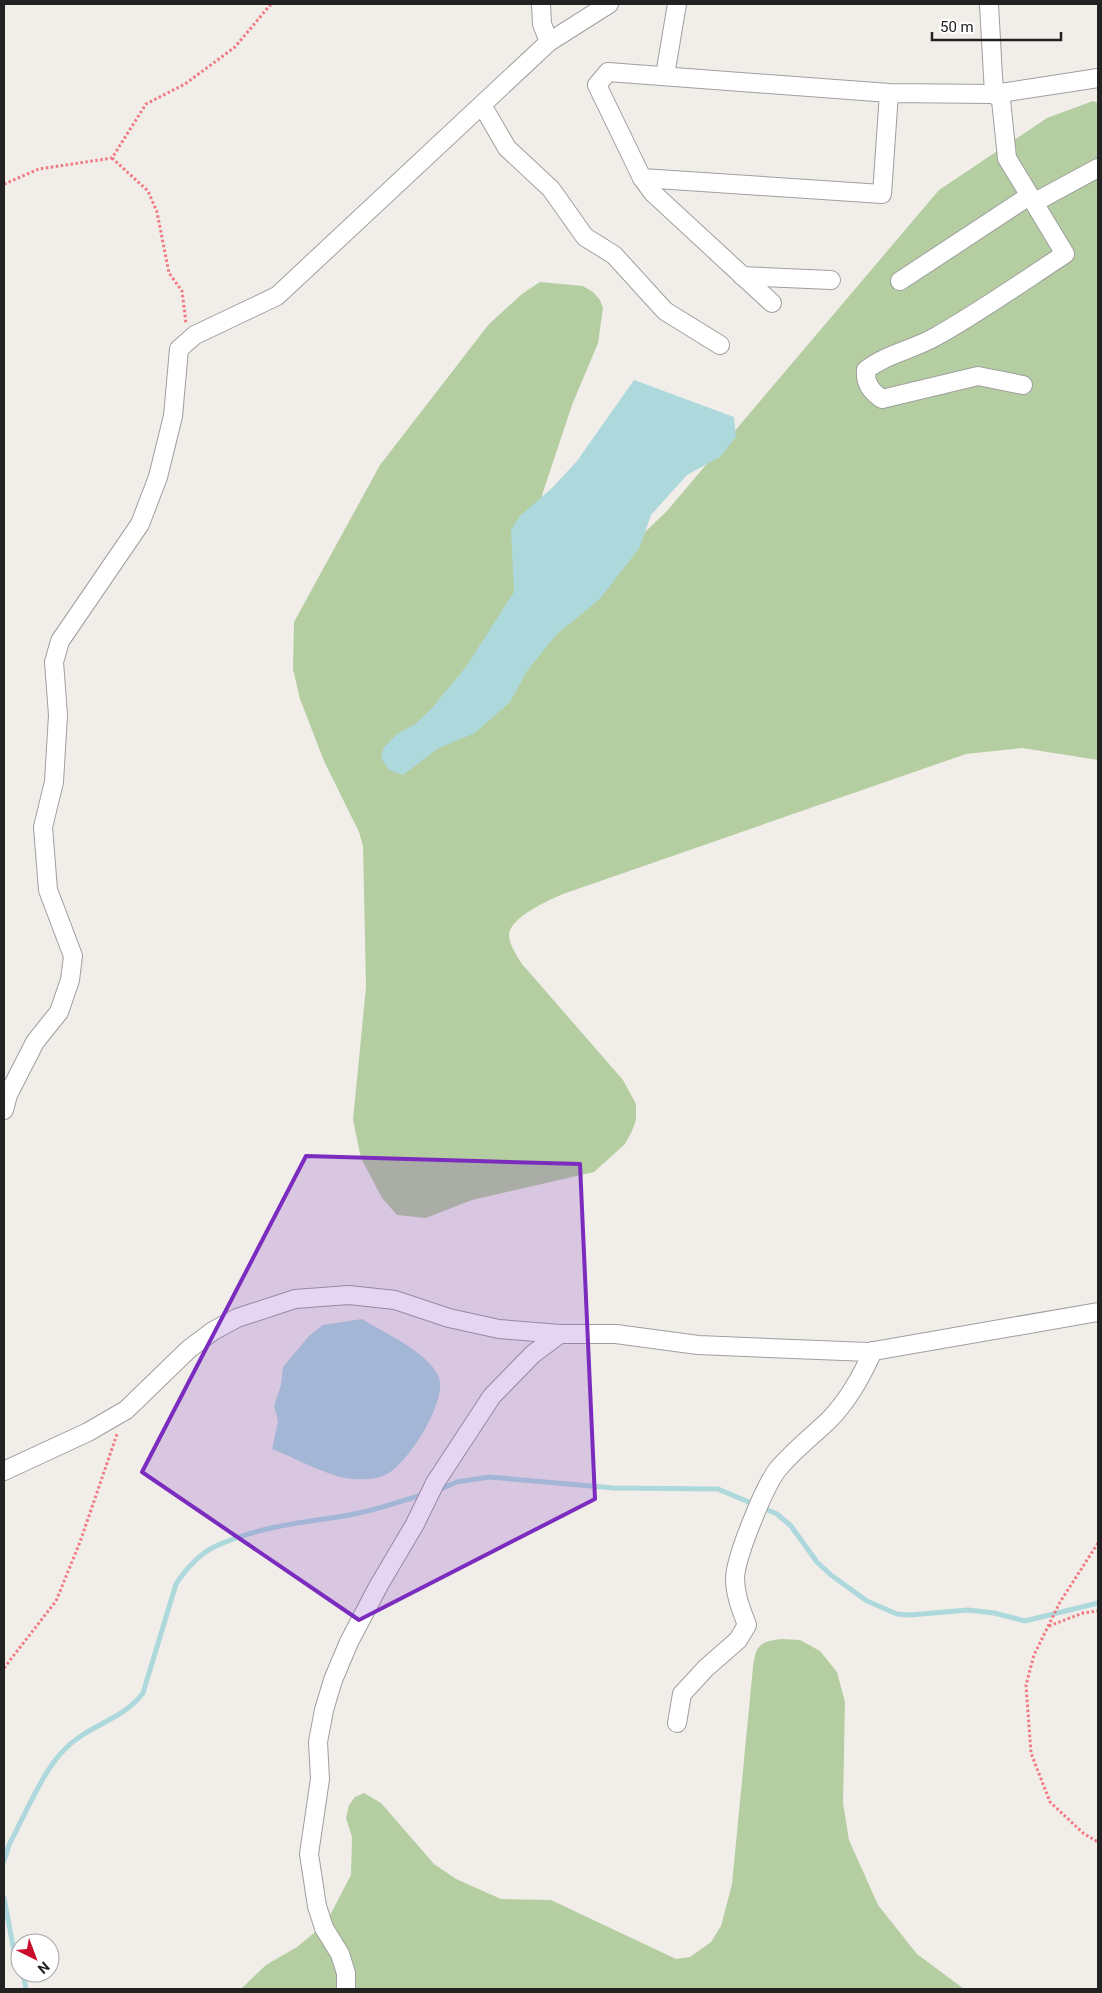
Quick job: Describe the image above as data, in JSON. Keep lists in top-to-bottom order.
{
  "scale_bar": "50 m",
  "north": "bottom right"
}
